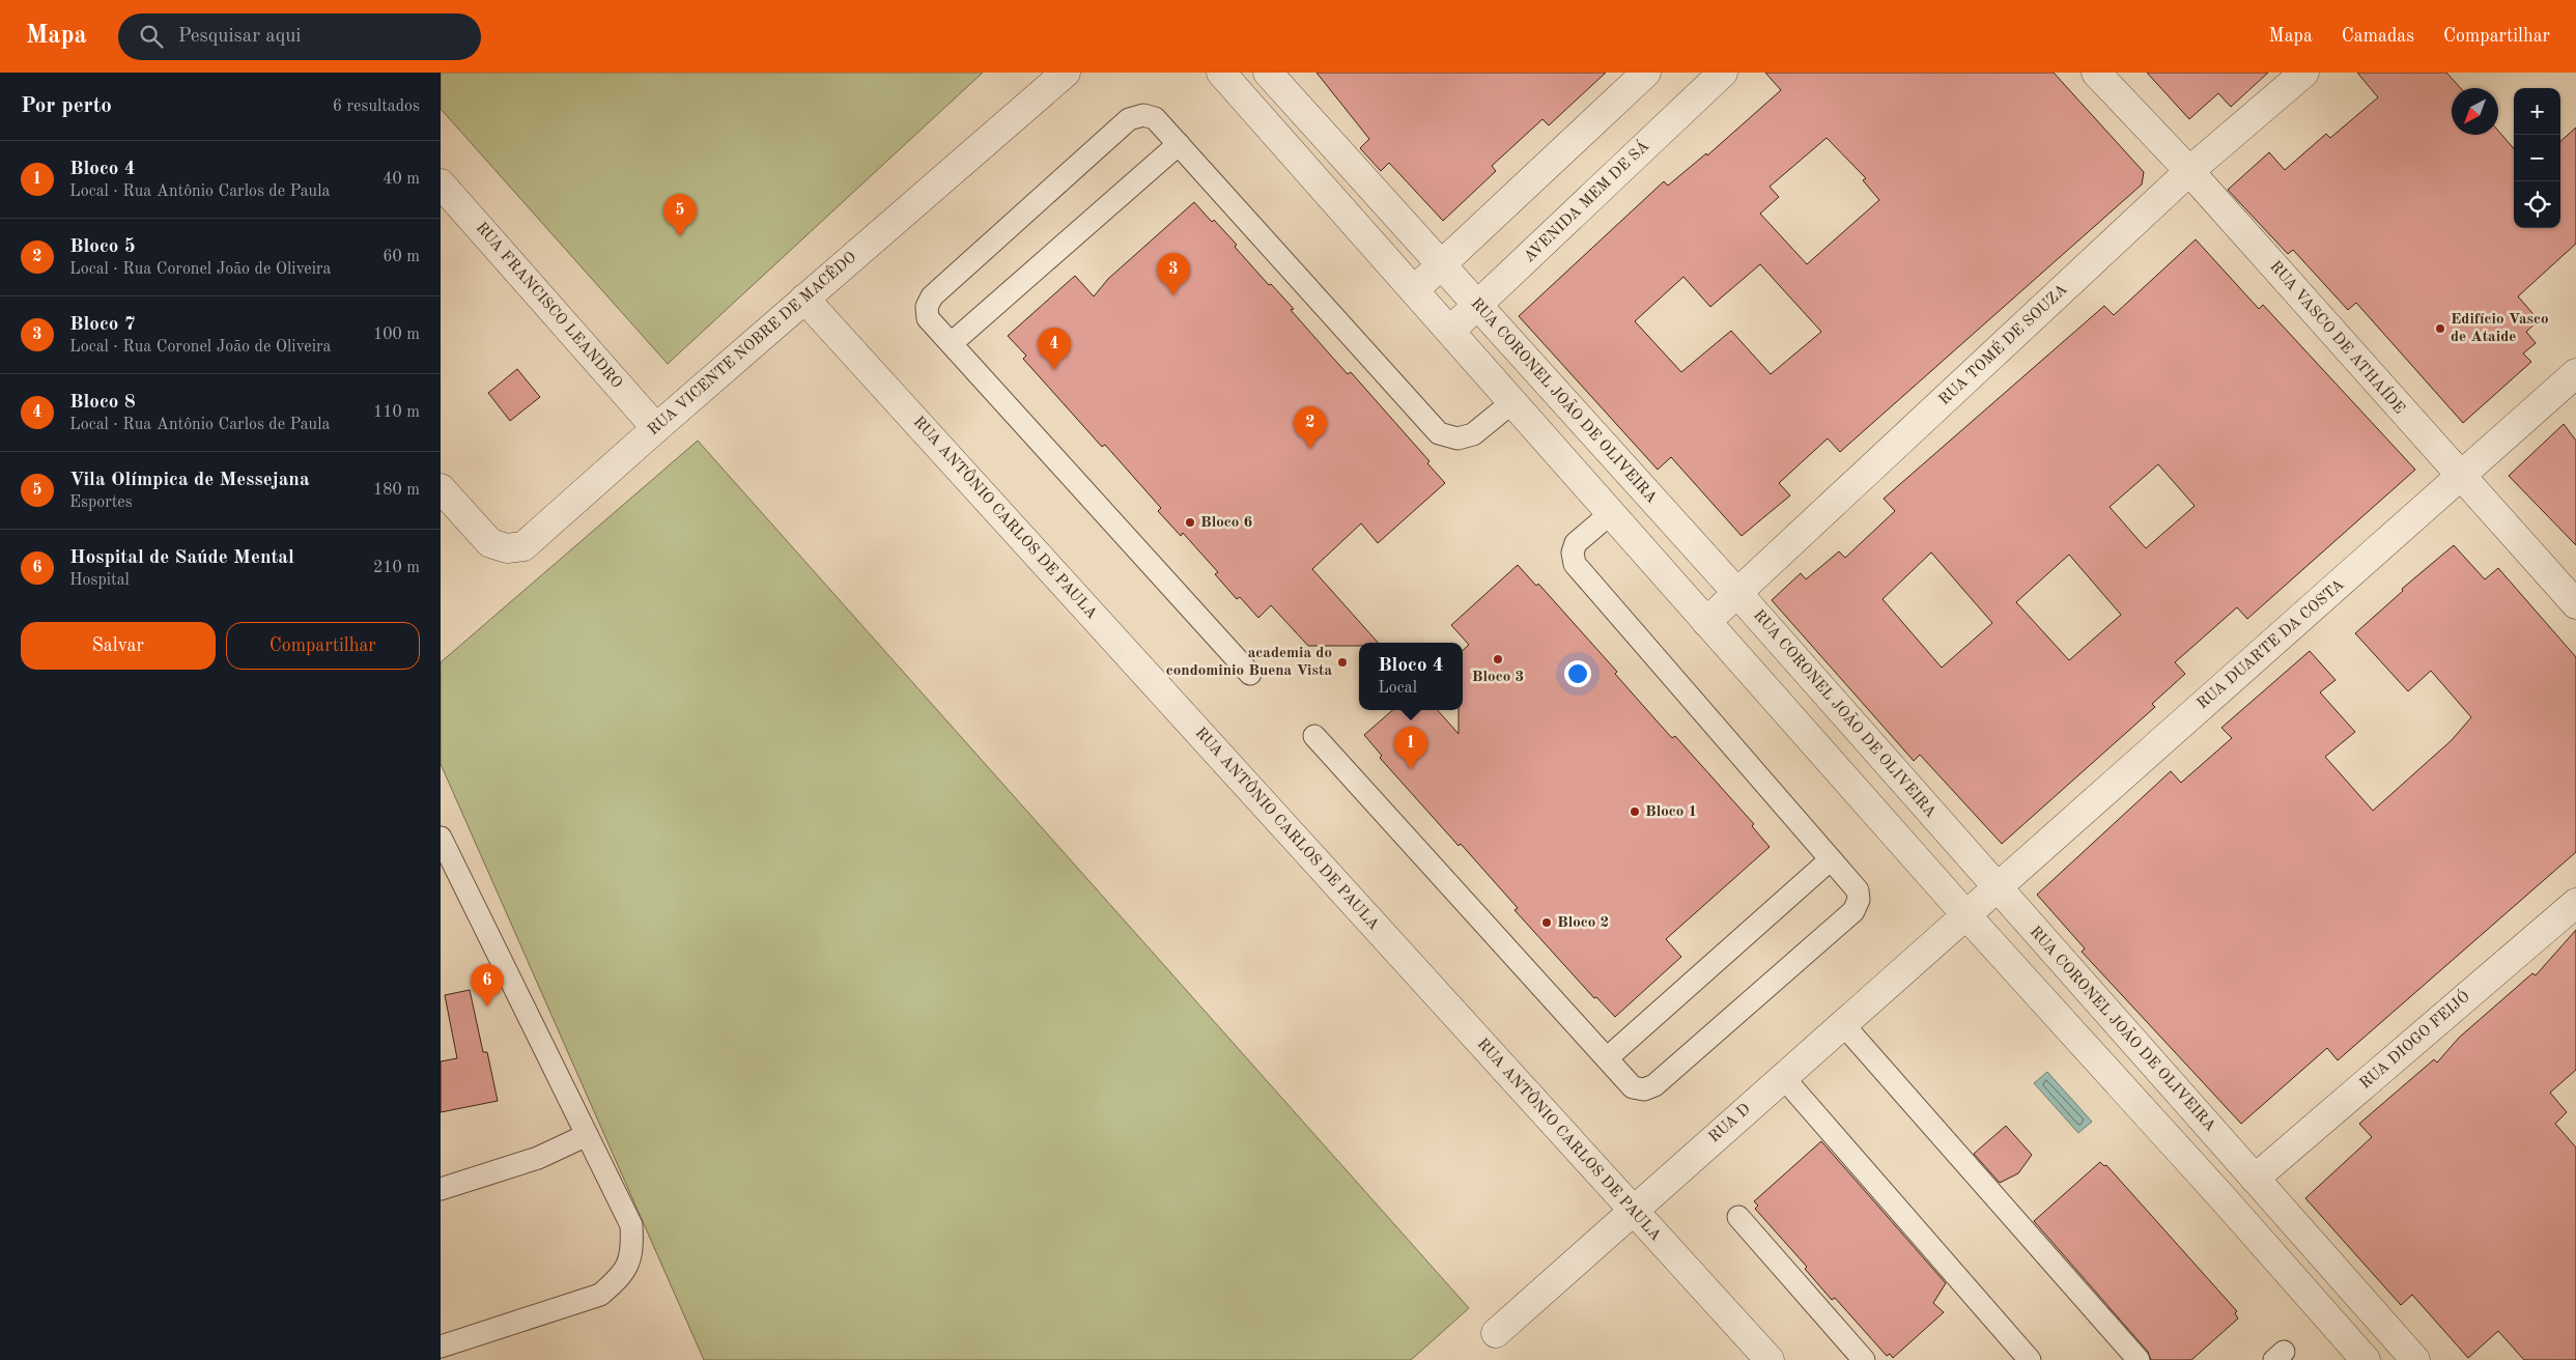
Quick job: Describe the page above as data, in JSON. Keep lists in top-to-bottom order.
{
  "streets": {
    "street": [
      "AVENIDA MEM DE SÁ",
      "RUA FRANCISCO LEANDRO",
      "RUA VASCO DE ATHAÍDE",
      "RUA VICENTE NOBRE DE MACÊDO",
      "RUA TOMÉ DE SOUZA",
      "RUA CORONEL JOÃO DE OLIVEIRA",
      "RUA ANTÔNIO CARLOS DE PAULA",
      "RUA DUARTE DA COSTA",
      "RUA DIOGO FEIJÓ",
      "RUA D"
    ]
  },
  "crossings": [
    ["AVENIDA MEM DE SÁ", "RUA CORONEL JOÃO DE OLIVEIRA"],
    ["RUA FRANCISCO LEANDRO", "RUA VICENTE NOBRE DE MACÊDO"],
    ["RUA VASCO DE ATHAÍDE", "RUA TOMÉ DE SOUZA"],
    ["RUA VASCO DE ATHAÍDE", "RUA DUARTE DA COSTA"],
    ["RUA VICENTE NOBRE DE MACÊDO", "RUA ANTÔNIO CARLOS DE PAULA"],
    ["RUA TOMÉ DE SOUZA", "RUA CORONEL JOÃO DE OLIVEIRA"],
    ["RUA CORONEL JOÃO DE OLIVEIRA", "RUA DUARTE DA COSTA"],
    ["RUA CORONEL JOÃO DE OLIVEIRA", "RUA DIOGO FEIJÓ"],
    ["RUA ANTÔNIO CARLOS DE PAULA", "RUA D"],
    ["RUA DUARTE DA COSTA", "RUA D"]
  ],
  "places": [
    "Edifício Vasco de Ataide",
    "Bloco 6",
    "Bloco 3",
    "academia do condominio Buena Vista",
    "Bloco 1",
    "Bloco 2"
  ],
  "north": "bottom left",
  "page": {
    "header": "Mapa",
    "search": "Pesquisar aqui",
    "nav": ["Mapa", "Camadas", "Compartilhar"],
    "heading": ["Por perto", "6 resultados"],
    "map_buttons": ["+", "−"],
    "list": [
      {
        "mark": "1",
        "name": "Bloco 4",
        "note": "Local · Rua Antônio Carlos de Paula",
        "value": "40 m"
      },
      {
        "mark": "2",
        "name": "Bloco 5",
        "note": "Local · Rua Coronel João de Oliveira",
        "value": "60 m"
      },
      {
        "mark": "3",
        "name": "Bloco 7",
        "note": "Local · Rua Coronel João de Oliveira",
        "value": "100 m"
      },
      {
        "mark": "4",
        "name": "Bloco 8",
        "note": "Local · Rua Antônio Carlos de Paula",
        "value": "110 m"
      },
      {
        "mark": "5",
        "name": "Vila Olímpica de Messejana",
        "note": "Esportes",
        "value": "180 m"
      },
      {
        "mark": "6",
        "name": "Hospital de Saúde Mental",
        "note": "Hospital",
        "value": "210 m"
      }
    ],
    "pins": [
      "5",
      "3",
      "4",
      "2",
      "1",
      "6"
    ],
    "buttons": ["Salvar", "Compartilhar"],
    "popup": ["Bloco 4", "Local"]
  }
}
